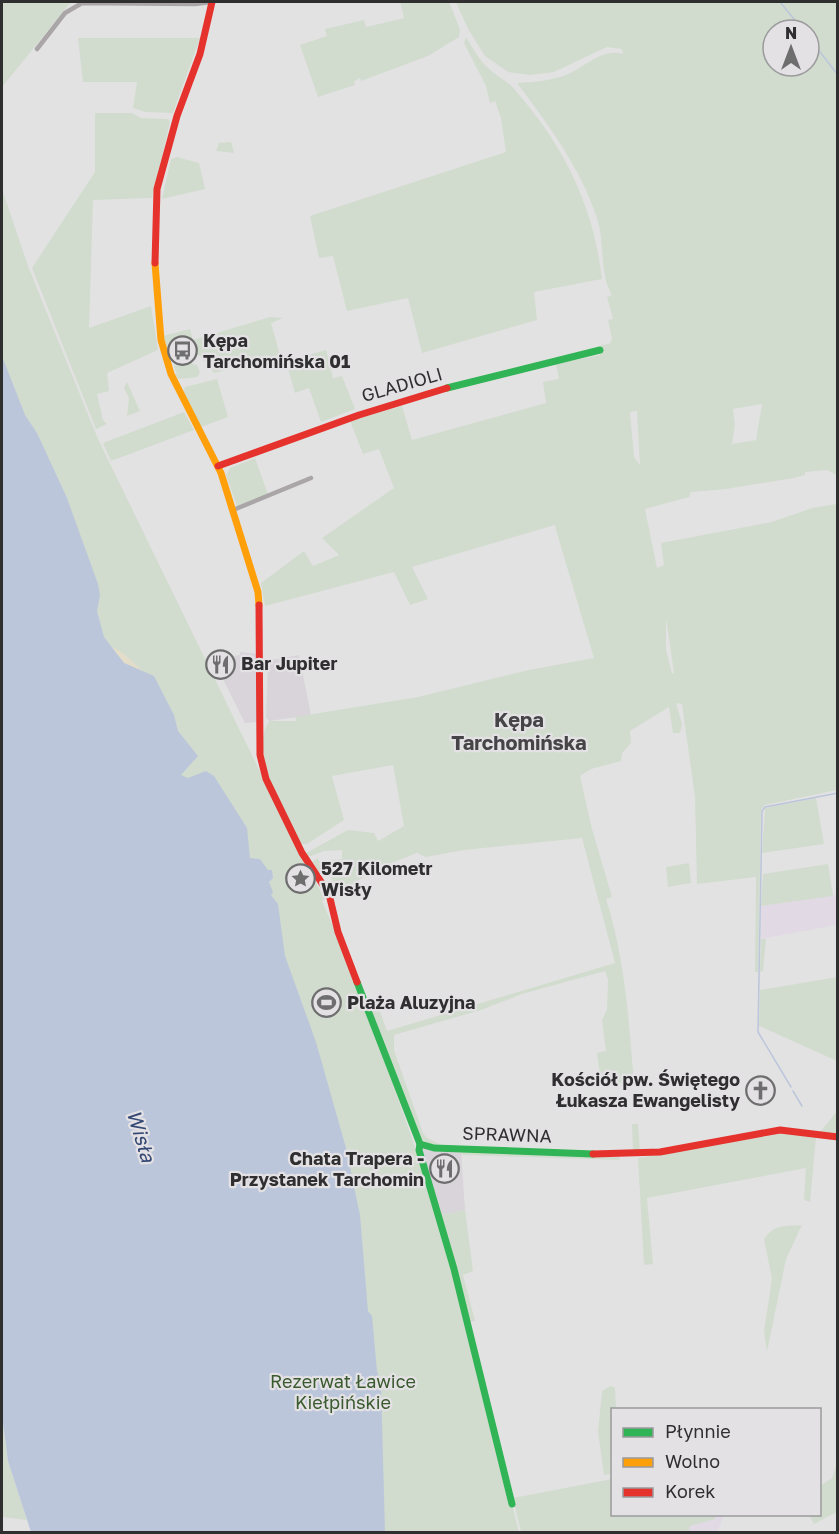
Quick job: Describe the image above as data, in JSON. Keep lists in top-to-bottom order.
{
  "streets": {
    "street": ["GLADIOLI", "SPRAWNA"]
  },
  "districts": ["Kępa Tarchomińska"],
  "water": ["Wisła"],
  "parks": ["Rezerwat Ławice Kiełpińskie"],
  "places": {
    "bus stop": ["Kępa Tarchomińska 01"],
    "restaurant": ["Bar Jupiter", "Chata Trapera - Przystanek Tarchomin"],
    "place": ["527 Kilometr Wisły"],
    "sports": ["Plaża Aluzyjna"],
    "church": ["Kościół pw. Świętego Łukasza Ewangelisty"]
  },
  "legend": ["Płynnie", "Wolno", "Korek"],
  "north": "top"
}
